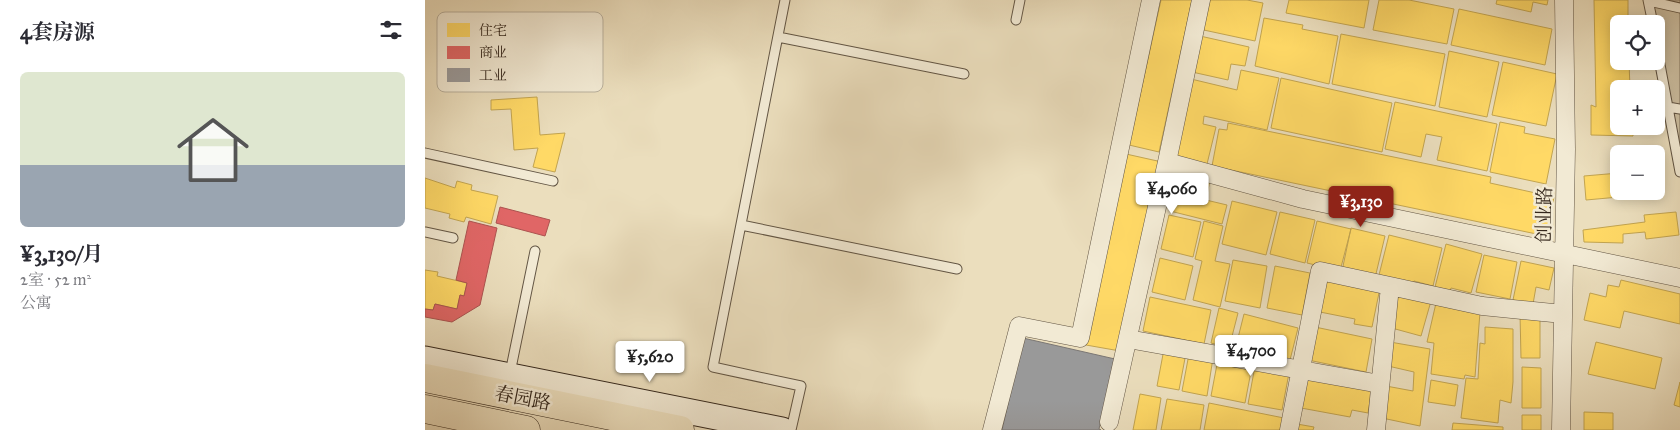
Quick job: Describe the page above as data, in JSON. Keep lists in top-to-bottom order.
{
  "streets": {
    "main road": ["春园路"],
    "street": ["创业路"]
  },
  "legend": ["住宅", "商业", "工业"],
  "page": {
    "heading": "4套房源",
    "map_buttons": ["+", "−"],
    "list": [
      {
        "name": "¥3,130/月",
        "note": "2室 · 52 m² · 公寓"
      }
    ],
    "price": [
      "¥4,060",
      "¥3,130",
      "¥4,700",
      "¥5,620"
    ]
  }
}
